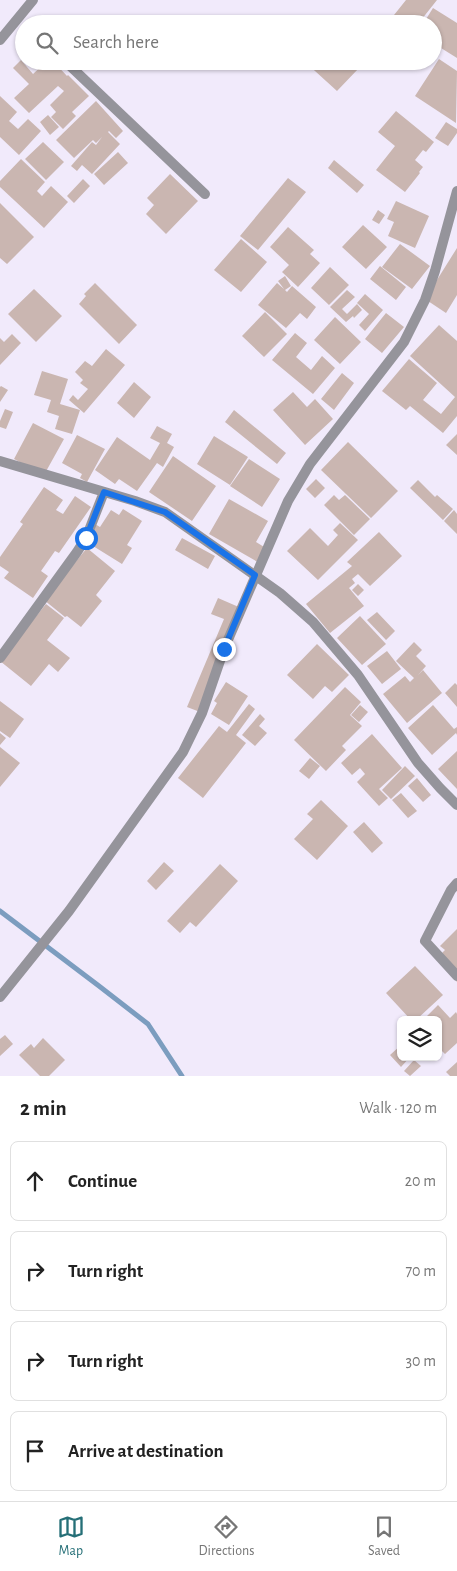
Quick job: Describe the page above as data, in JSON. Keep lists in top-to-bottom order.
{
  "page": {
    "search": "Search here",
    "heading": ["2 min", "Walk · 120 m"],
    "list": [
      ["Continue", "20 m"],
      ["Turn right", "70 m"],
      ["Turn right", "30 m"],
      "Arrive at destination"
    ],
    "nav": ["Map", "Directions", "Saved"]
  }
}
